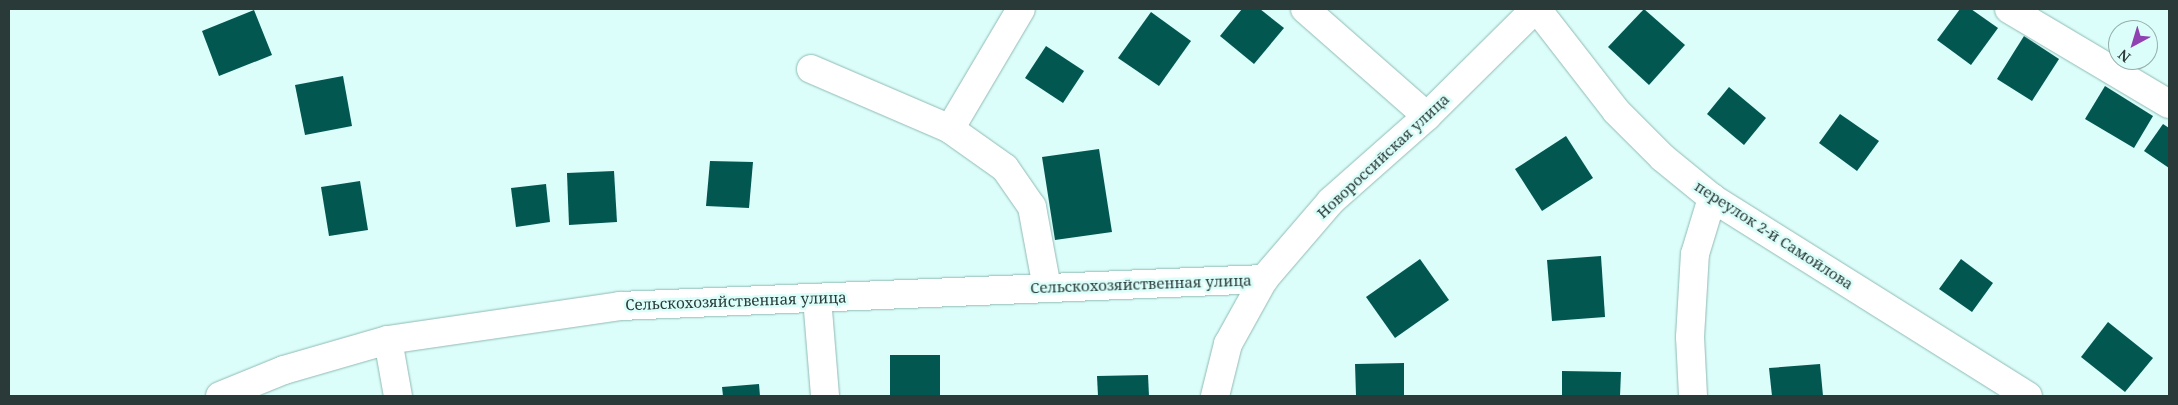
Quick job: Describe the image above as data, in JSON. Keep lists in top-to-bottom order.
{
  "streets": {
    "street": ["Новороссийская улица", "переулок 2-й Самойлова", "Сельскохозяйственная улица"]
  },
  "crossings": [
    ["Новороссийская улица", "переулок 2-й Самойлова"],
    ["Новороссийская улица", "Сельскохозяйственная улица"]
  ],
  "north": "bottom left"
}
